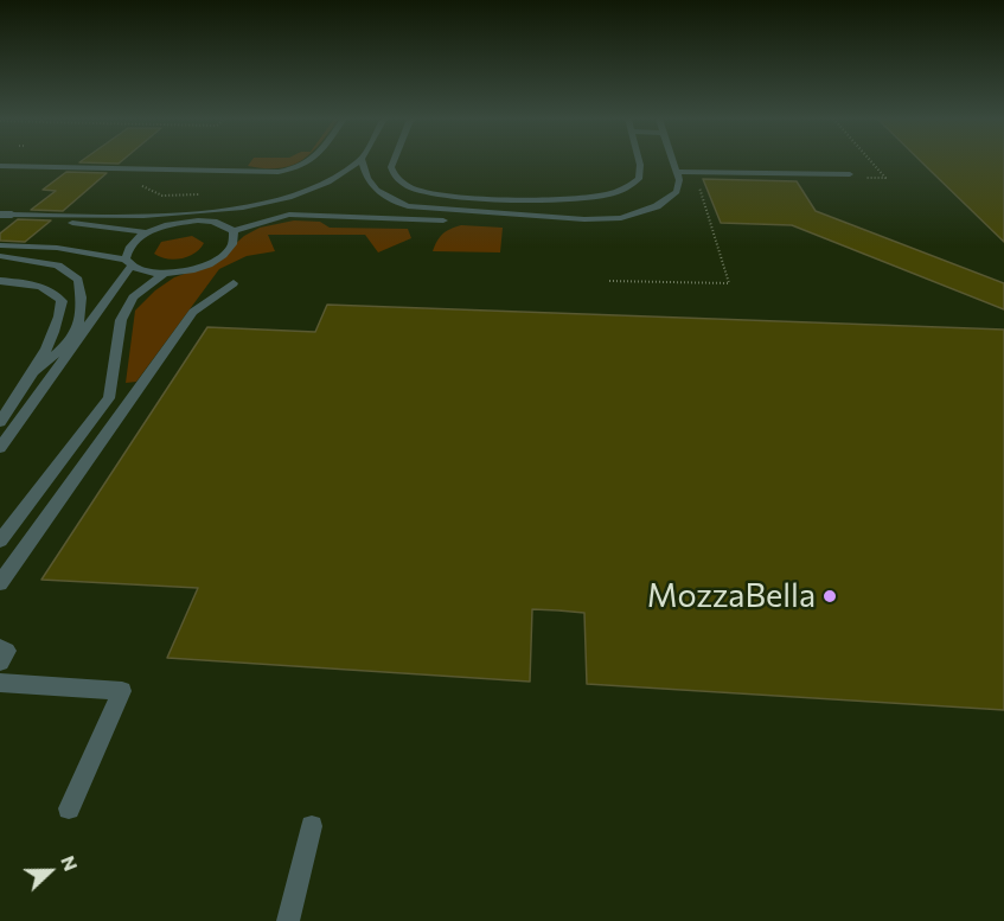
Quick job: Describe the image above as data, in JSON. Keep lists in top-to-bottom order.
{
  "places": ["MozzaBella"],
  "north": "right"
}
